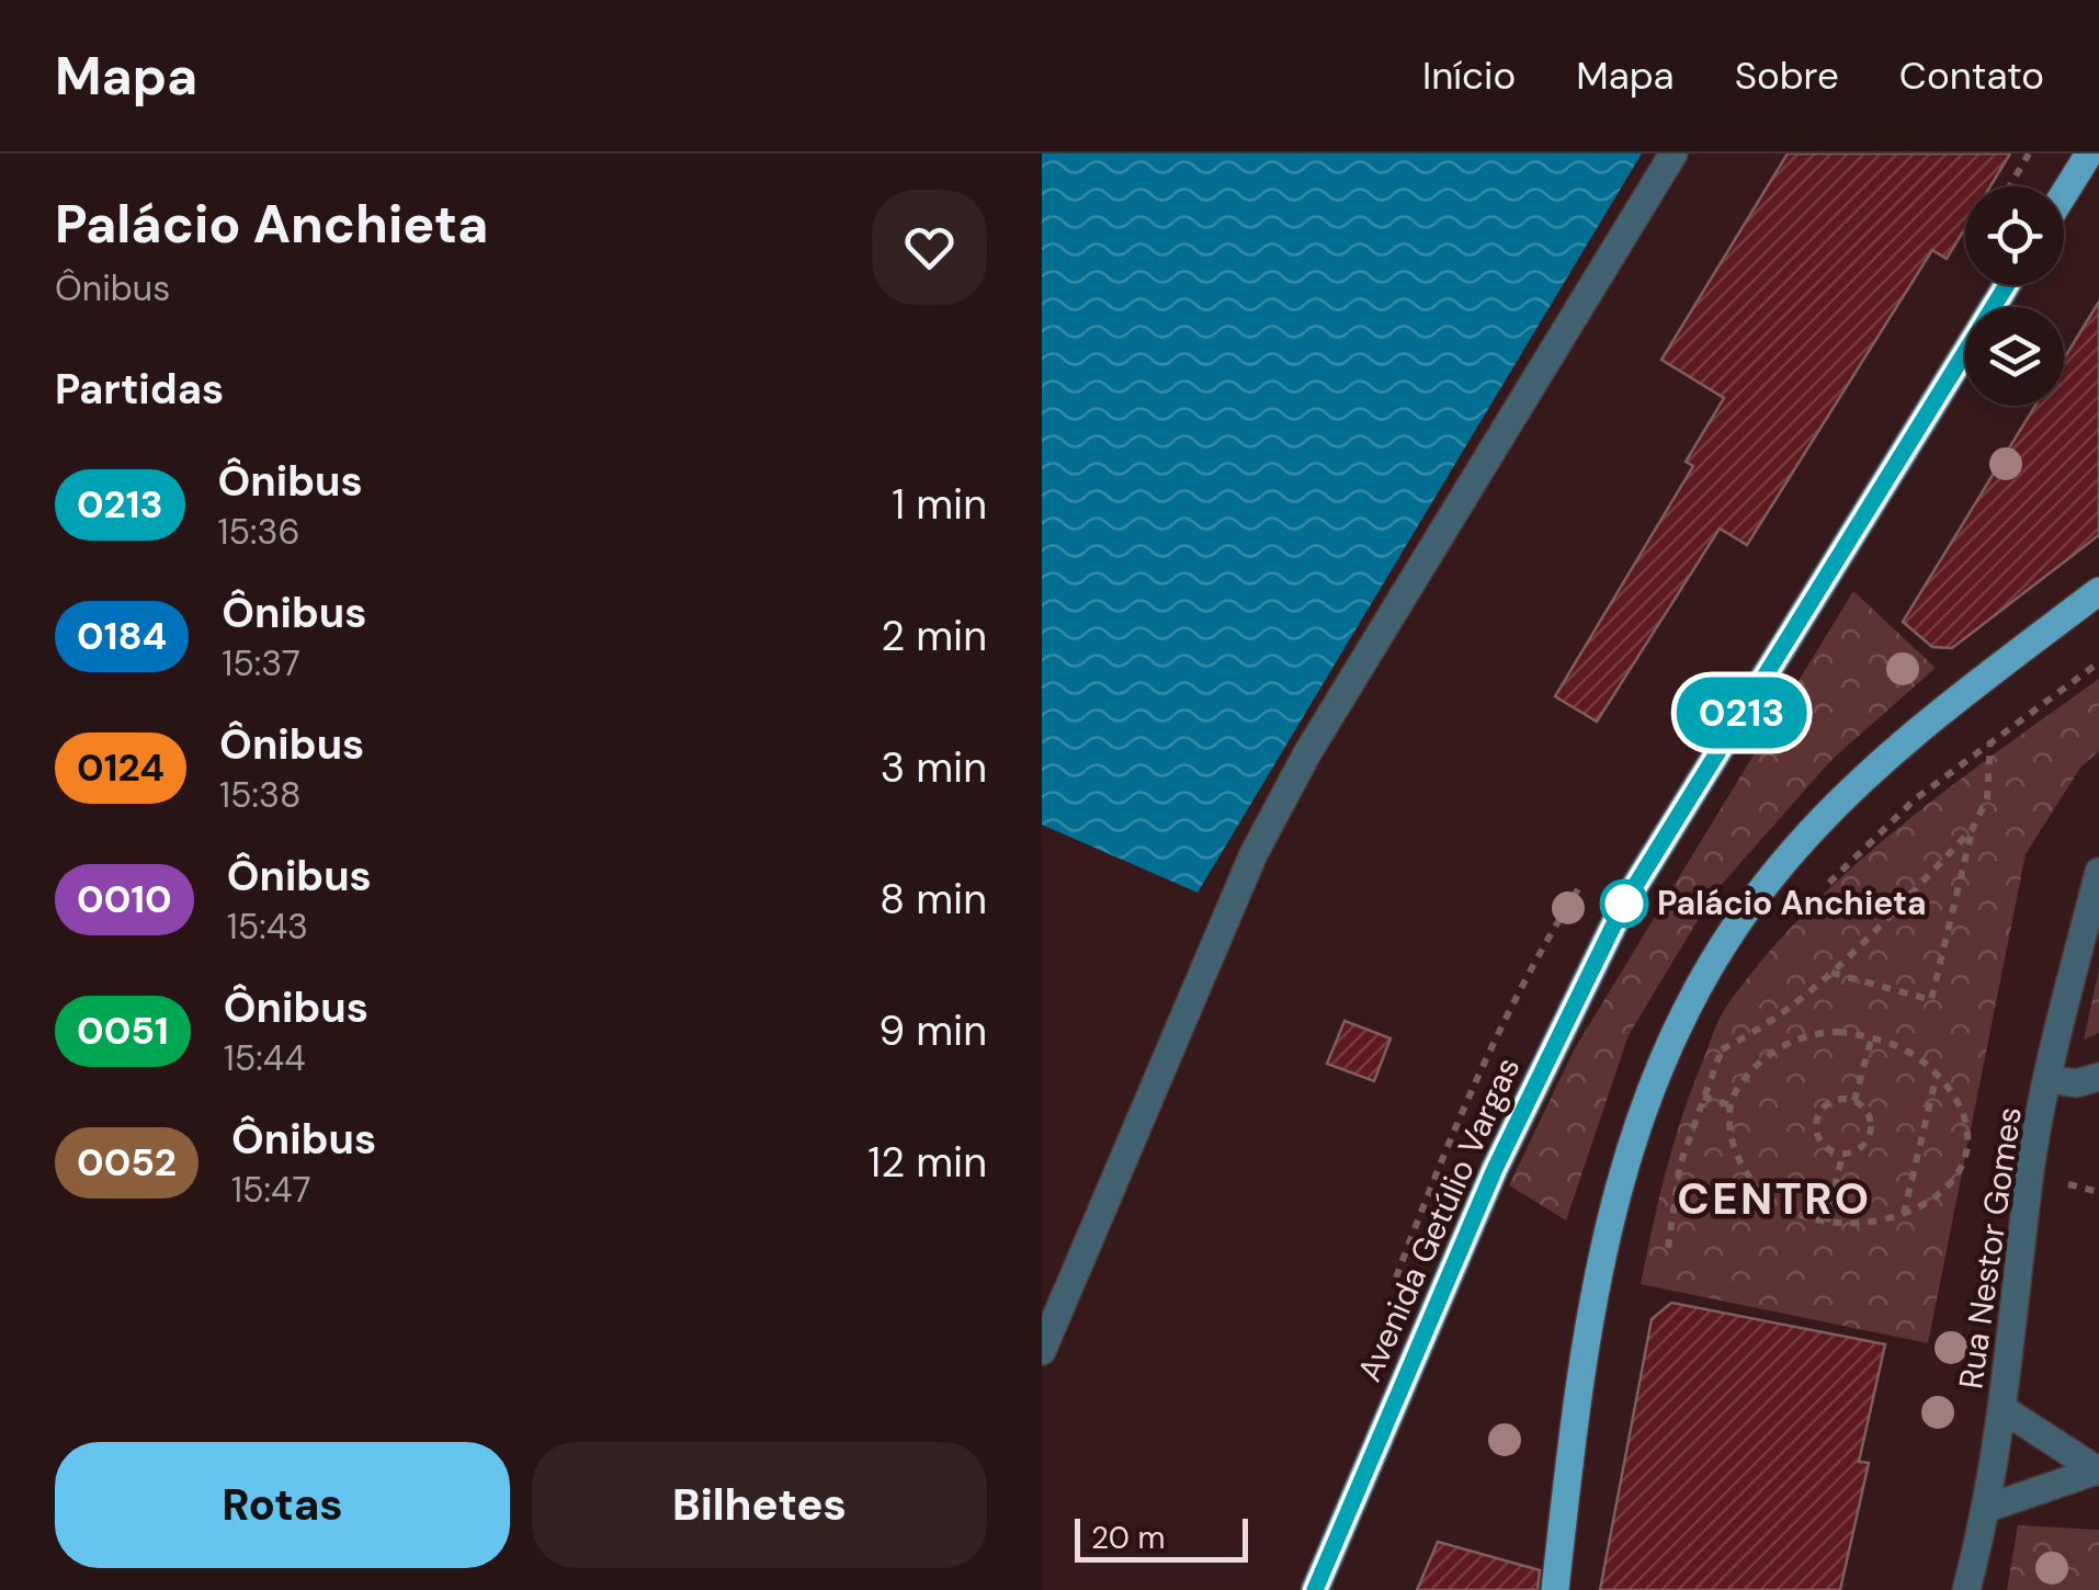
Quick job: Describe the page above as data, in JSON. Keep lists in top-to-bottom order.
{
  "streets": {
    "main road": ["Avenida Getúlio Vargas"],
    "street": ["Rua Nestor Gomes"]
  },
  "districts": ["CENTRO"],
  "places": ["Palácio Anchieta"],
  "lines": ["bus line 0213"],
  "scale_bar": "20 m",
  "page": {
    "header": "Mapa",
    "nav": [
      "Início",
      "Mapa",
      "Sobre",
      "Contato"
    ],
    "heading": [
      ["Palácio Anchieta", "Ônibus"],
      "Partidas"
    ],
    "on_map": "0213",
    "list": [
      {
        "mark": "0213",
        "name": "Ônibus",
        "note": "15:36",
        "value": "1 min"
      },
      {
        "mark": "0184",
        "name": "Ônibus",
        "note": "15:37",
        "value": "2 min"
      },
      {
        "mark": "0124",
        "name": "Ônibus",
        "note": "15:38",
        "value": "3 min"
      },
      {
        "mark": "0010",
        "name": "Ônibus",
        "note": "15:43",
        "value": "8 min"
      },
      {
        "mark": "0051",
        "name": "Ônibus",
        "note": "15:44",
        "value": "9 min"
      },
      {
        "mark": "0052",
        "name": "Ônibus",
        "note": "15:47",
        "value": "12 min"
      }
    ],
    "buttons": ["Rotas", "Bilhetes"],
    "scale": "20 m"
  }
}
